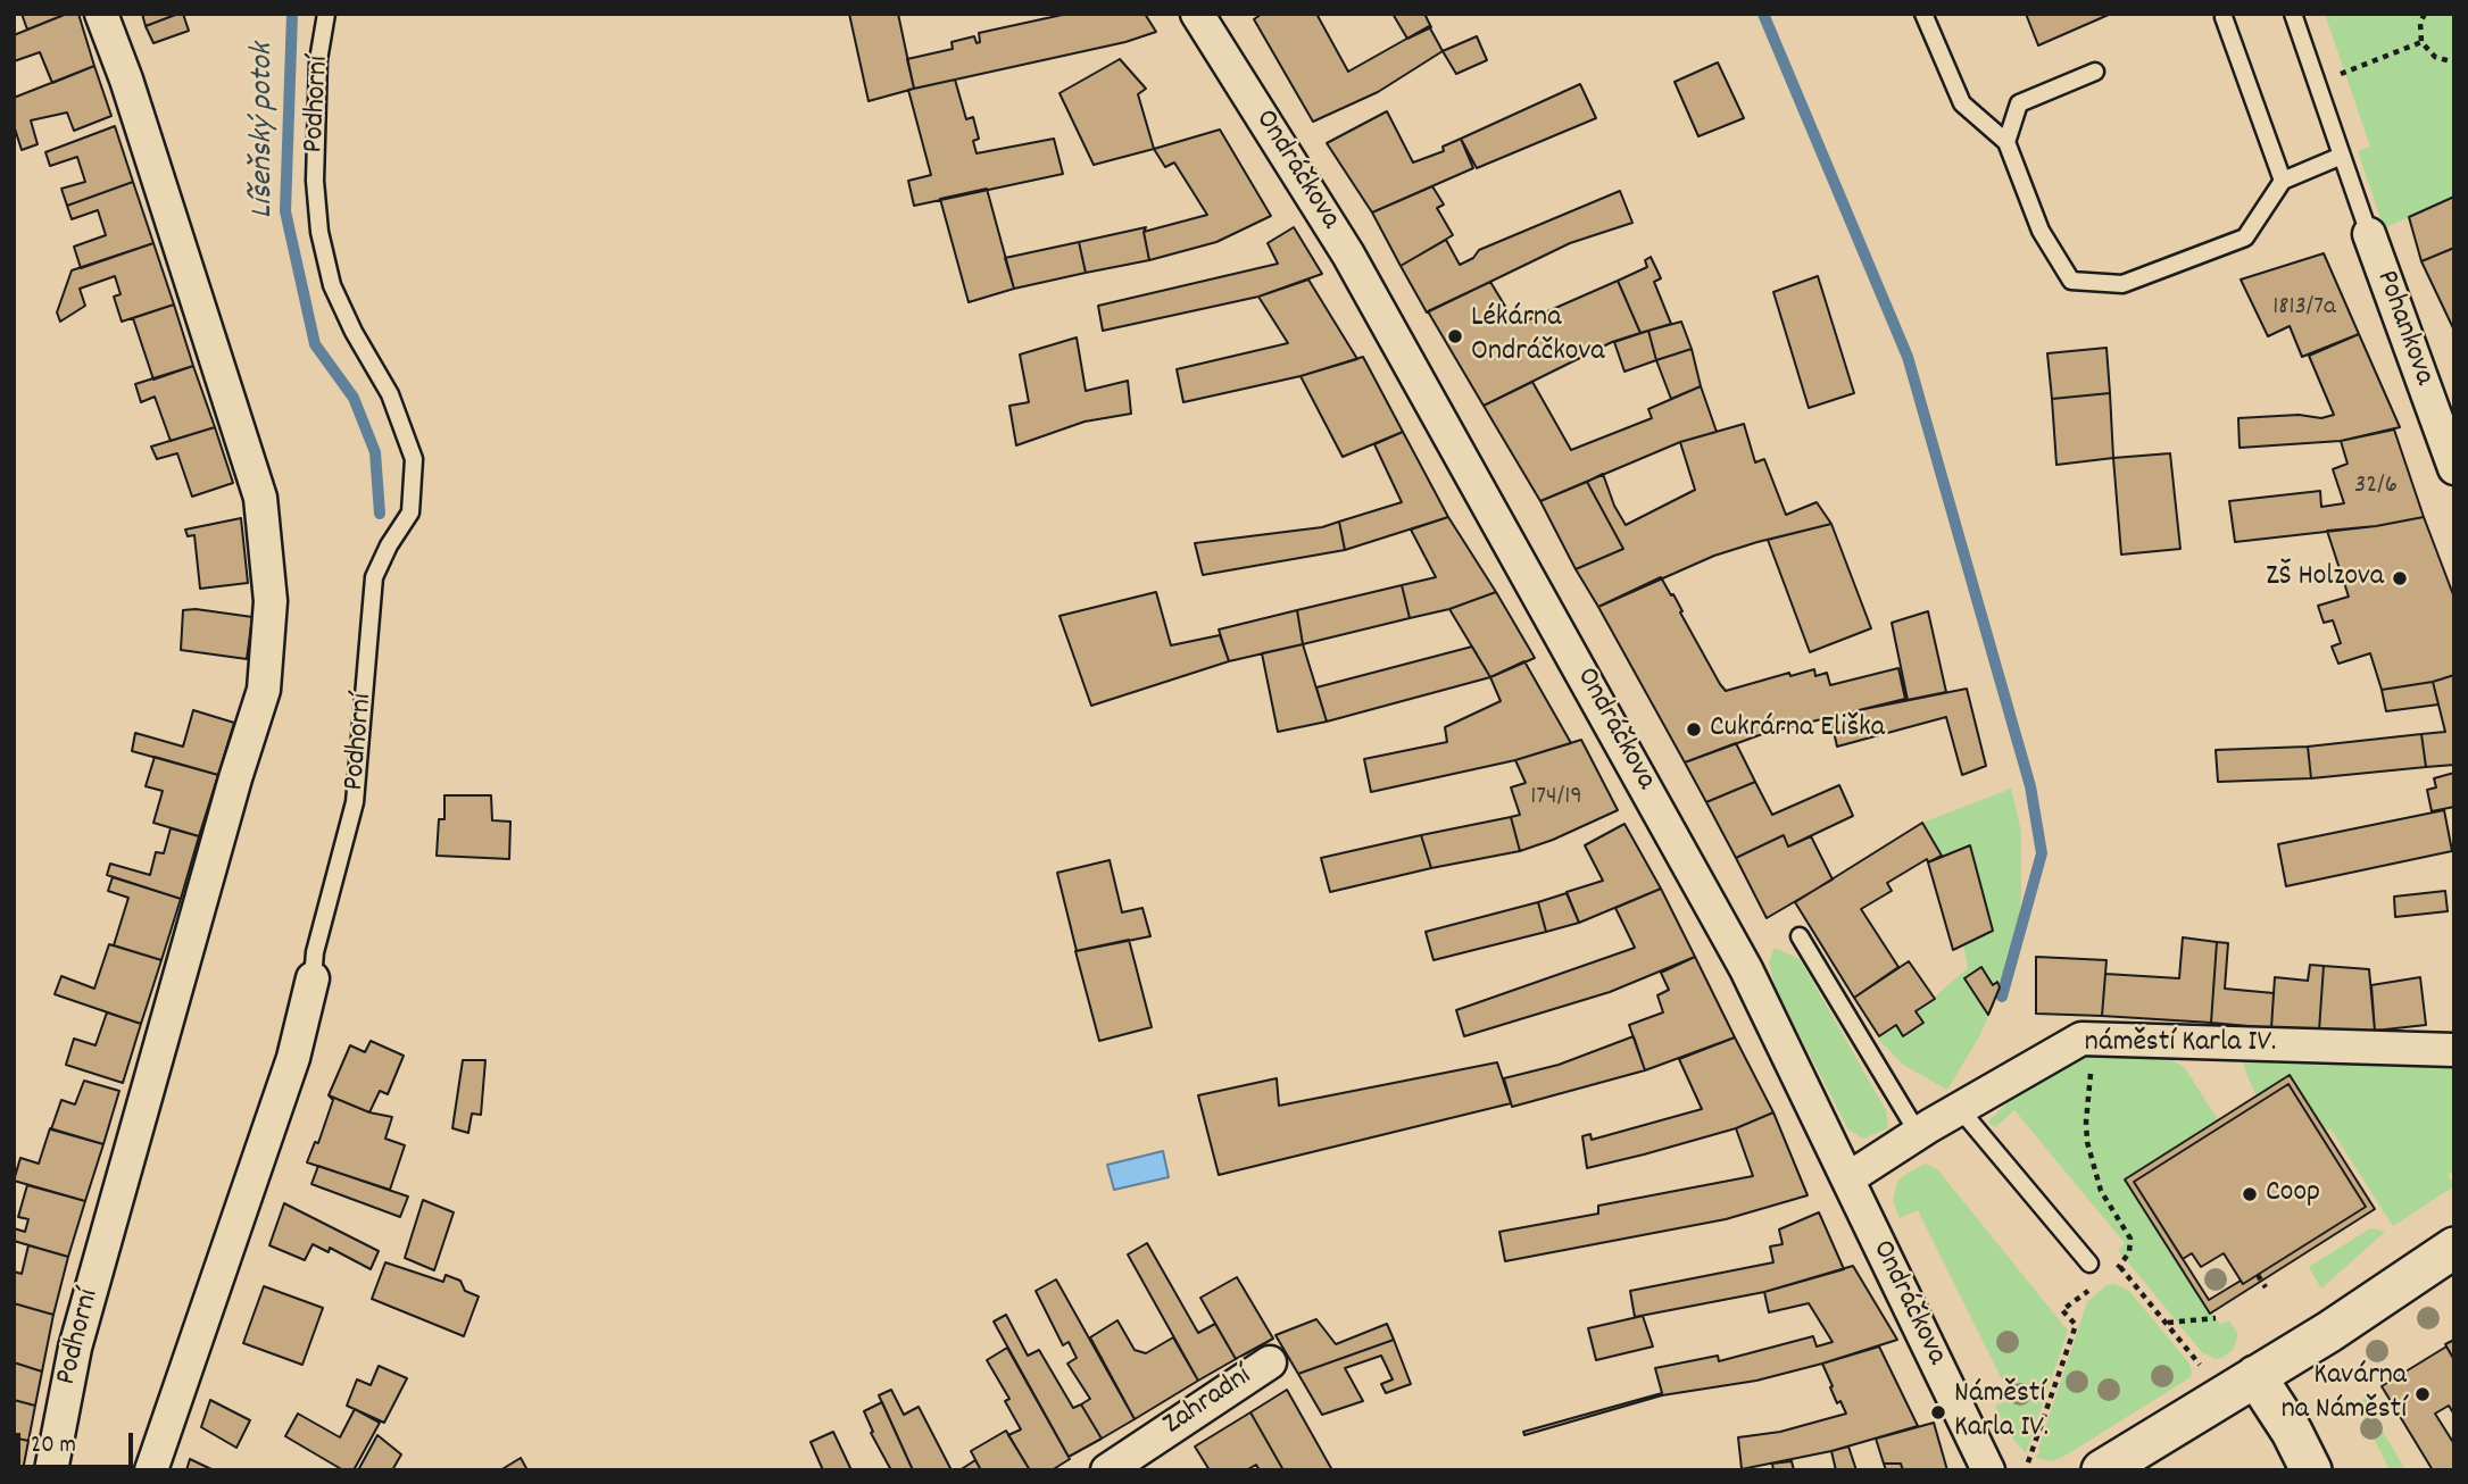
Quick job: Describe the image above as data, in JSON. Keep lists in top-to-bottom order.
{
  "streets": {
    "street": [
      "Podhorní",
      "Ondráčkova",
      "Pohankova",
      "náměstí Karla IV.",
      "Zahradní"
    ]
  },
  "crossings": [
    ["Ondráčkova", "náměstí Karla IV."]
  ],
  "water": ["Líšeňský potok"],
  "places": [
    "Lékárna Ondráčkova",
    "ZŠ Holzova",
    "Cukrárna Eliška",
    "Coop",
    "Kavárna na Náměstí",
    "Náměstí Karla IV."
  ],
  "house_numbers": ["1813/7a", "32/6", "174/19"],
  "scale_bar": "20 m"
}
